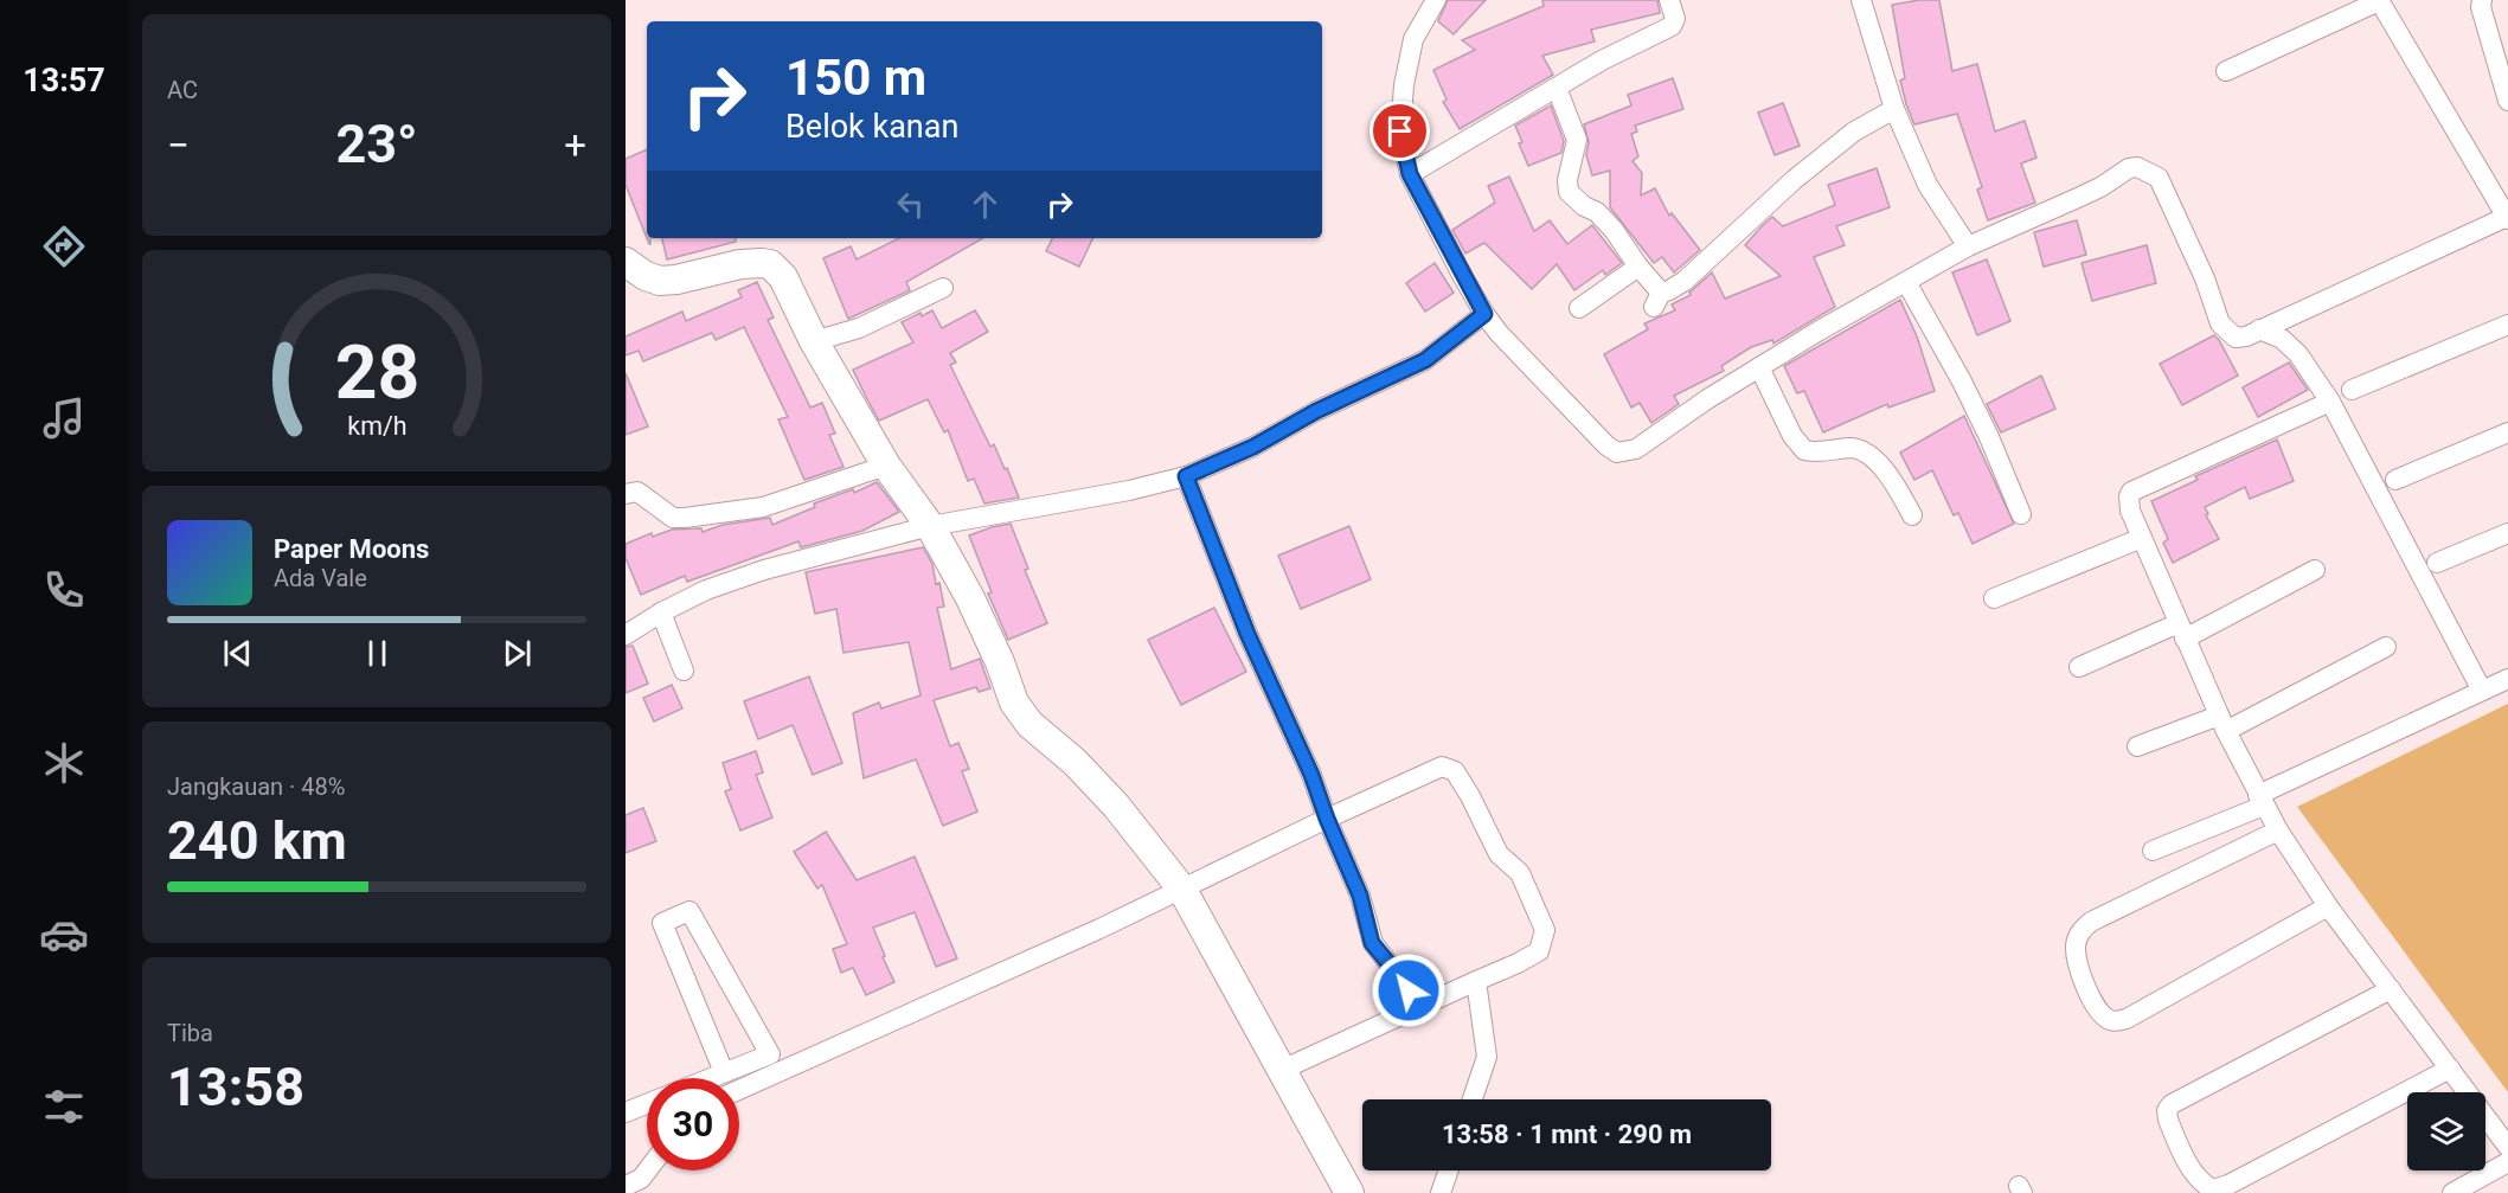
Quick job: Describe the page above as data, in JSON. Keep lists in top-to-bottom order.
{
  "page": {
    "tabs": "13:57",
    "tile": [
      "AC",
      ["Jangkauan · 48%", "240 km"],
      ["Tiba", "13:58"]
    ],
    "turn": ["150 m", "Belok kanan"],
    "heat": ["−", "23°", "+"],
    "song": ["Paper Moons", "Ada Vale"],
    "limit": "30",
    "trip": "13:58 · 1 mnt · 290 m",
    "gauge": ["28", "km/h"]
  }
}
